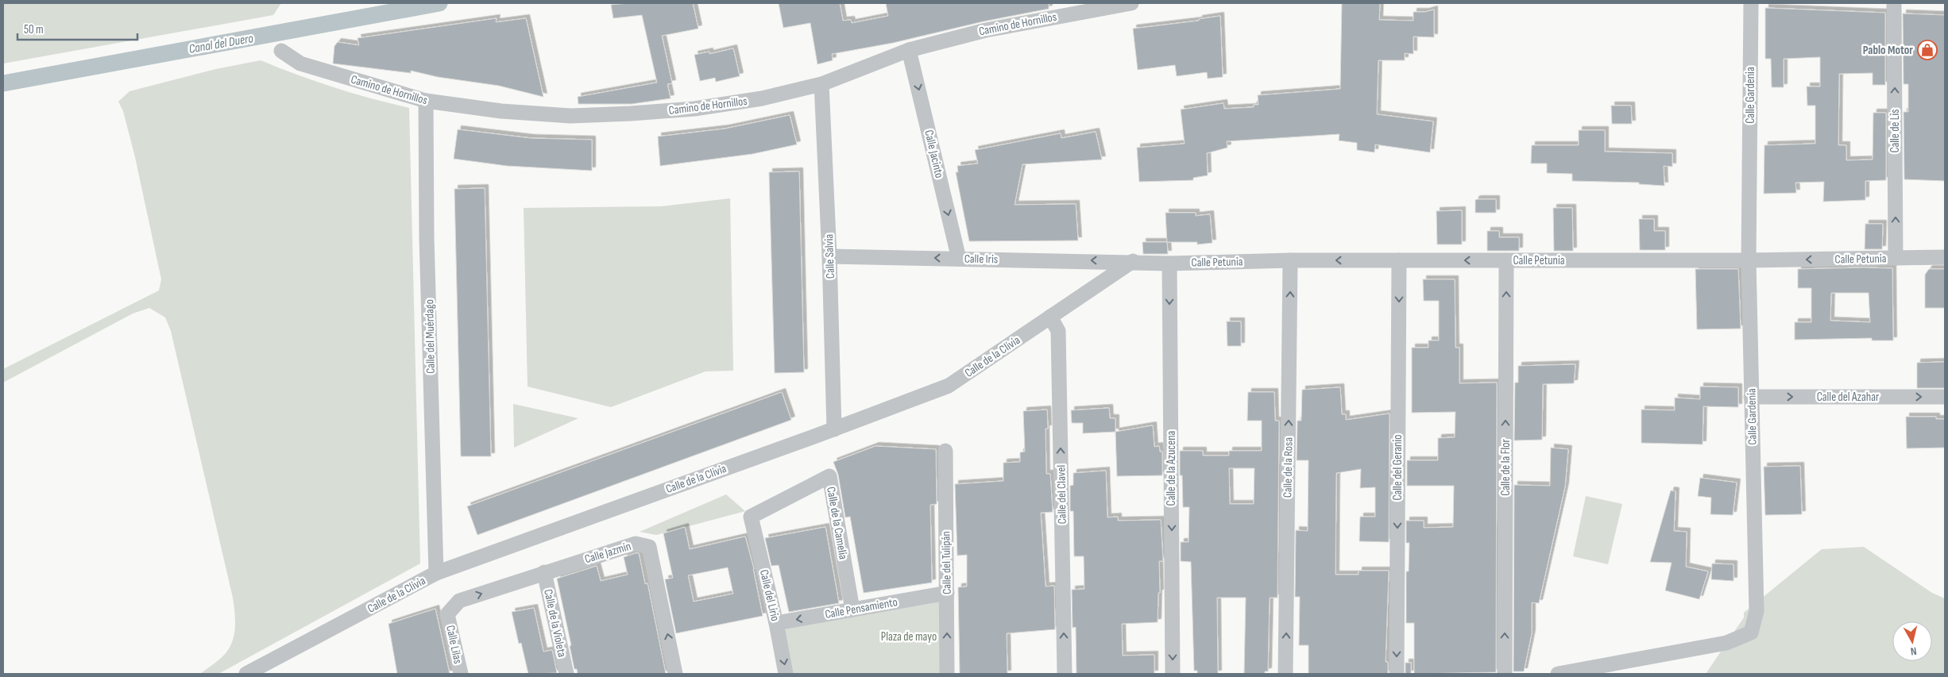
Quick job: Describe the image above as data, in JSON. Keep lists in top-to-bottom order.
{
  "streets": {
    "street": [
      "Camino de Hornillos",
      "Calle Gardenia",
      "Calle de Lis",
      "Calle Jacinto",
      "Calle Salvia",
      "Calle Iris",
      "Calle Petunia",
      "Calle del Muérdago",
      "Calle de la Clivia",
      "Calle del Azahar",
      "Calle de la Rosa",
      "Calle del Geranio",
      "Calle de la Flor",
      "Calle de la Azucena",
      "Calle del Clavel",
      "Calle de la Camelia",
      "Calle Jazmín",
      "Calle del Tulipán",
      "Calle del Lírio",
      "Calle Pensamiento",
      "Calle de la Violeta",
      "Calle Lilas"
    ]
  },
  "crossings": [
    ["Camino de Hornillos", "Calle Jacinto"],
    ["Camino de Hornillos", "Calle Salvia"],
    ["Camino de Hornillos", "Calle del Muérdago"],
    ["Calle Gardenia", "Calle Petunia"],
    ["Calle Gardenia", "Calle del Azahar"],
    ["Calle de Lis", "Calle Petunia"],
    ["Calle Jacinto", "Calle Iris"],
    ["Calle Salvia", "Calle Iris"],
    ["Calle Salvia", "Calle de la Clivia"],
    ["Calle Iris", "Calle Petunia"],
    ["Calle Iris", "Calle de la Clivia"],
    ["Calle Petunia", "Calle de la Clivia"],
    ["Calle Petunia", "Calle de la Rosa"],
    ["Calle Petunia", "Calle del Geranio"],
    ["Calle Petunia", "Calle de la Flor"],
    ["Calle Petunia", "Calle de la Azucena"],
    ["Calle del Muérdago", "Calle de la Clivia"],
    ["Calle de la Clivia", "Calle del Clavel"],
    ["Calle de la Camelia", "Calle del Lírio"],
    ["Calle de la Camelia", "Calle Pensamiento"],
    ["Calle Jazmín", "Calle de la Violeta"],
    ["Calle Jazmín", "Calle Lilas"],
    ["Calle del Tulipán", "Calle Pensamiento"],
    ["Calle del Lírio", "Calle Pensamiento"]
  ],
  "one_way": [
    "Calle de Lis",
    "Calle Jacinto",
    "Calle Iris",
    "Calle Petunia",
    "Calle del Azahar",
    "Calle de la Rosa",
    "Calle del Geranio",
    "Calle de la Flor",
    "Calle de la Azucena",
    "Calle del Clavel",
    "Calle del Tulipán",
    "Calle Pensamiento"
  ],
  "water": ["Canal del Duero"],
  "parks": ["Plaza de mayo"],
  "places": {
    "shop": ["Pablo Motor"]
  },
  "scale_bar": "50 m",
  "north": "bottom"
}
